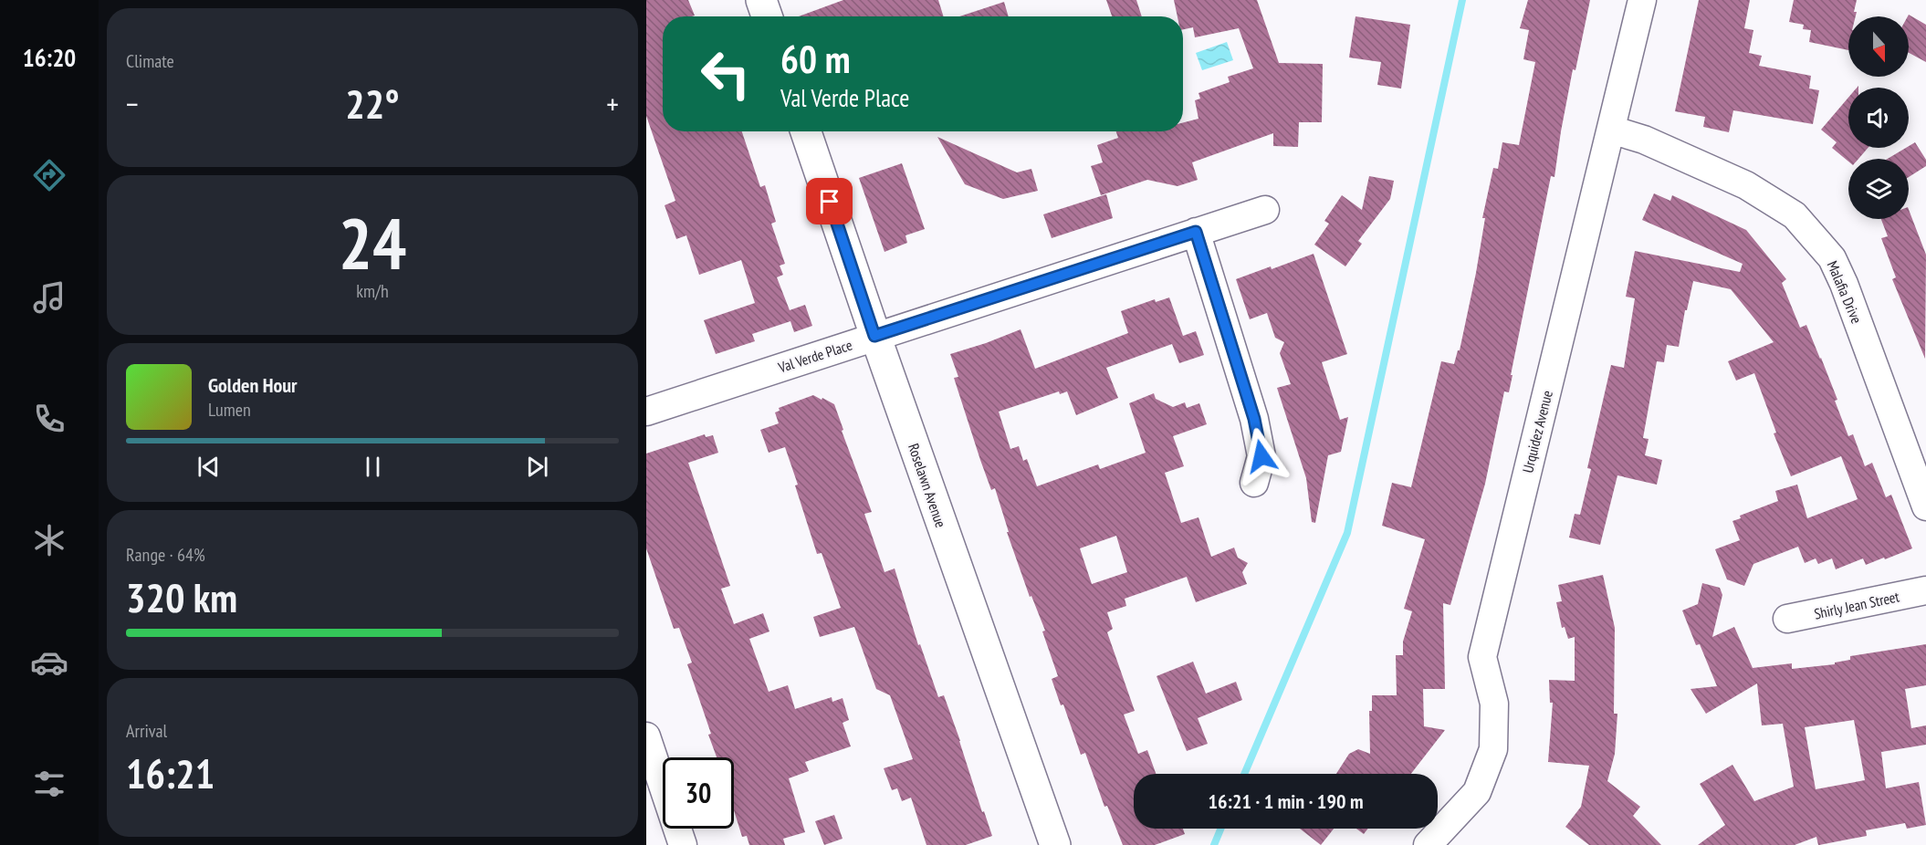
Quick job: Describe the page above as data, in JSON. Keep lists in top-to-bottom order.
{
  "streets": {
    "street": [
      "Malafia Drive",
      "Val Verde Place",
      "Urquidez Avenue",
      "Roselawn Avenue",
      "Shirly Jean Street"
    ]
  },
  "crossings": [
    ["Malafia Drive", "Urquidez Avenue"],
    ["Val Verde Place", "Roselawn Avenue"]
  ],
  "north": "bottom",
  "page": {
    "tabs": "16:20",
    "tile": [
      "Climate",
      ["24", "km/h"],
      ["Range · 64%", "320 km"],
      ["Arrival", "16:21"]
    ],
    "turn": ["60 m", "Val Verde Place"],
    "heat": ["−", "22°", "+"],
    "song": ["Golden Hour", "Lumen"],
    "limit": "30",
    "trip": "16:21 · 1 min · 190 m"
  }
}
